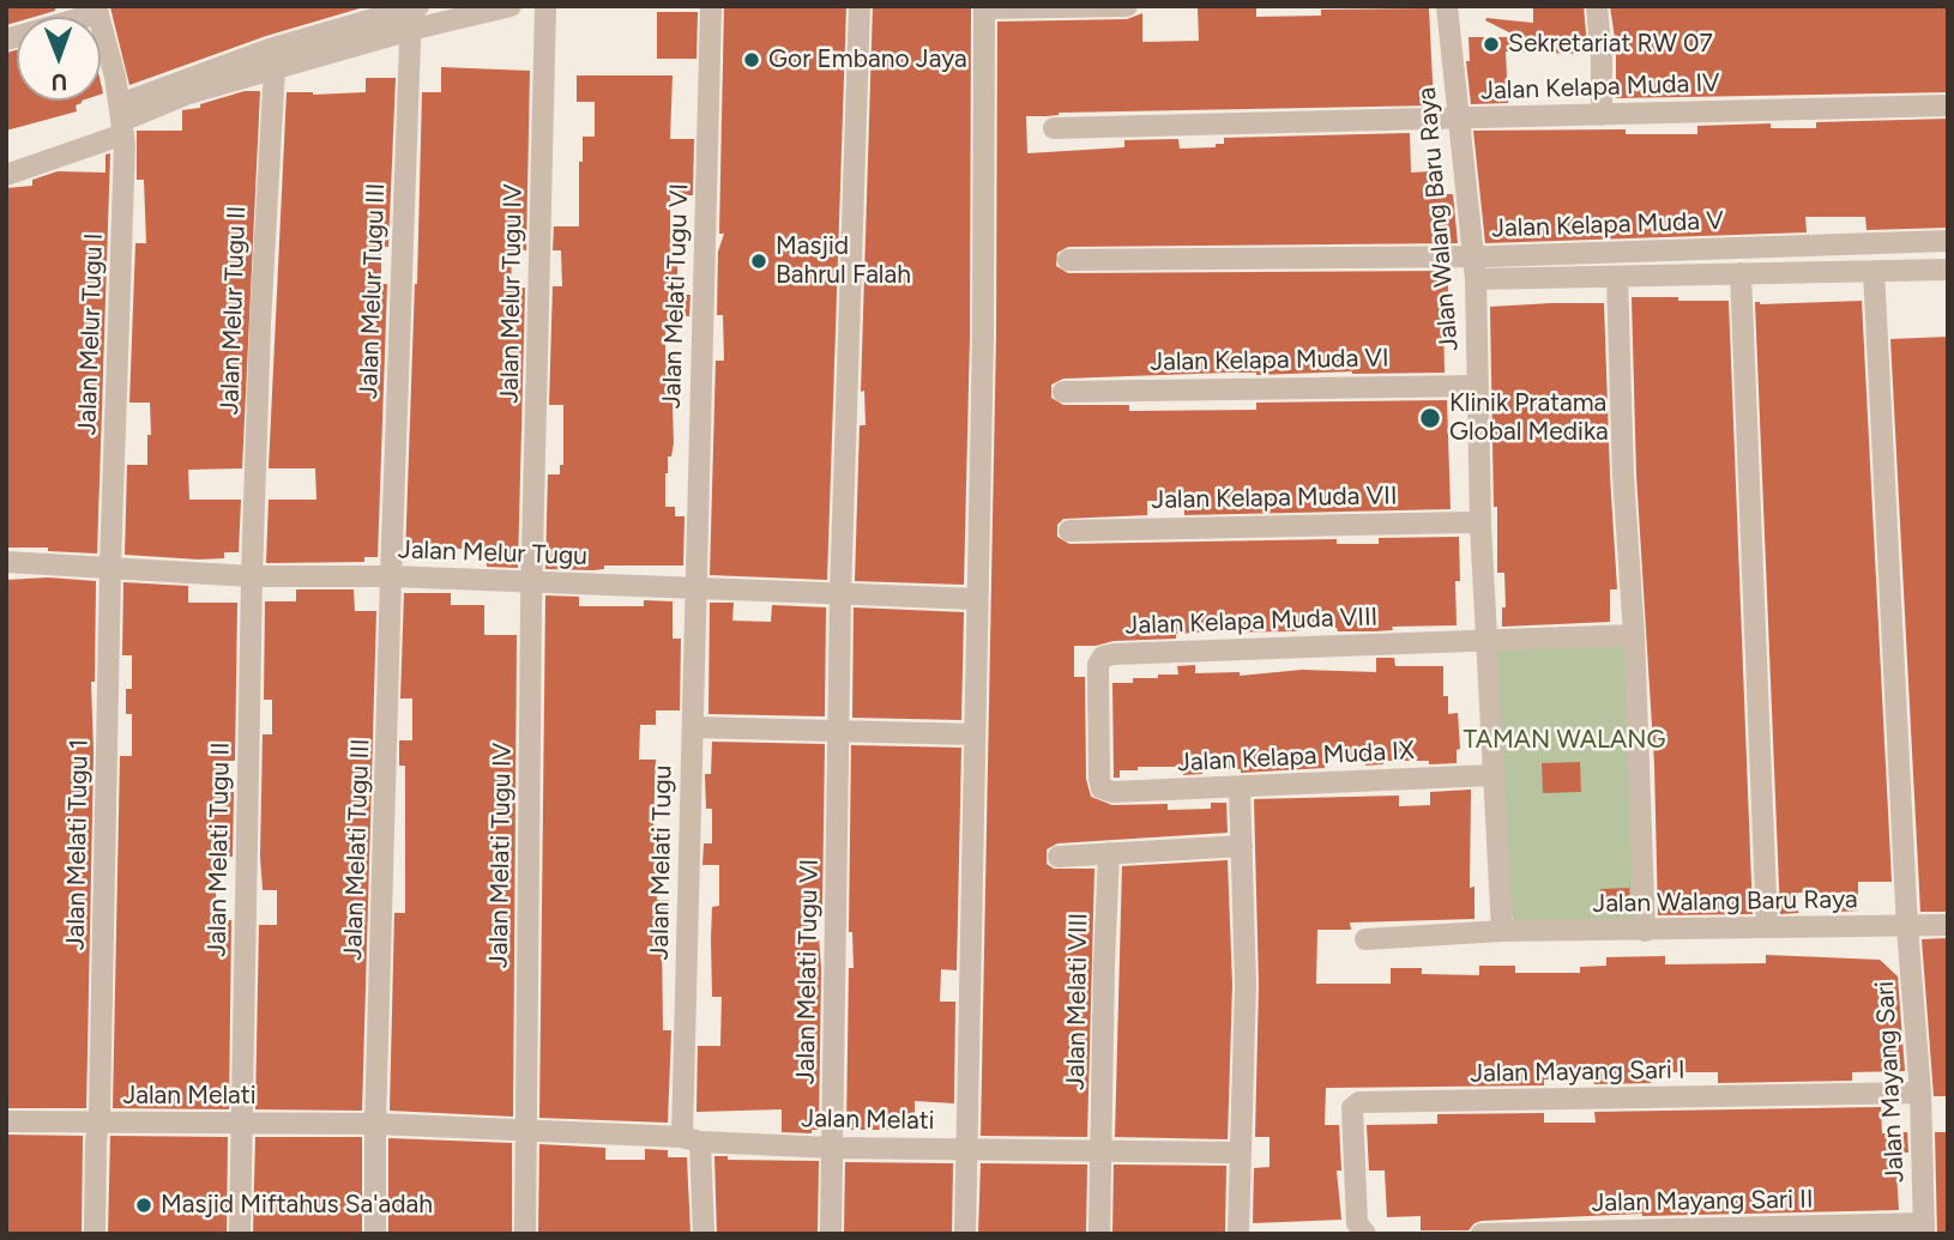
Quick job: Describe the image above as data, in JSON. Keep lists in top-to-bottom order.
{
  "streets": {
    "street": [
      "Jalan Kelapa Muda IV",
      "Jalan Walang Baru Raya",
      "Jalan Kelapa Muda V",
      "Jalan Melur Tugu III",
      "Jalan Melur Tugu IV",
      "Jalan Melati Tugu VI",
      "Jalan Melur Tugu II",
      "Jalan Melur Tugu I",
      "Jalan Kelapa Muda VI",
      "Jalan Kelapa Muda VII",
      "Jalan Melur Tugu",
      "Jalan Kelapa Muda VIII",
      "Jalan Kelapa Muda IX",
      "Jalan Melati Tugu 1",
      "Jalan Melati Tugu II",
      "Jalan Melati Tugu III",
      "Jalan Melati Tugu IV",
      "Jalan Melati Tugu",
      "Jalan Melati VIII",
      "Jalan Mayang Sari I",
      "Jalan Mayang Sari",
      "Jalan Melati",
      "Jalan Mayang Sari II"
    ]
  },
  "crossings": [
    ["Jalan Kelapa Muda IV", "Jalan Walang Baru Raya"],
    ["Jalan Walang Baru Raya", "Jalan Kelapa Muda V"],
    ["Jalan Walang Baru Raya", "Jalan Kelapa Muda VI"],
    ["Jalan Walang Baru Raya", "Jalan Kelapa Muda VII"],
    ["Jalan Walang Baru Raya", "Jalan Kelapa Muda VIII"],
    ["Jalan Walang Baru Raya", "Jalan Kelapa Muda IX"],
    ["Jalan Walang Baru Raya", "Jalan Mayang Sari"],
    ["Jalan Melur Tugu III", "Jalan Melur Tugu"],
    ["Jalan Melur Tugu III", "Jalan Melati Tugu III"],
    ["Jalan Melur Tugu IV", "Jalan Melur Tugu"],
    ["Jalan Melur Tugu IV", "Jalan Melati Tugu IV"],
    ["Jalan Melati Tugu VI", "Jalan Melur Tugu"],
    ["Jalan Melati Tugu VI", "Jalan Melati Tugu"],
    ["Jalan Melati Tugu VI", "Jalan Melati"],
    ["Jalan Melur Tugu II", "Jalan Melur Tugu"],
    ["Jalan Melur Tugu II", "Jalan Melati Tugu II"],
    ["Jalan Melur Tugu I", "Jalan Melur Tugu"],
    ["Jalan Melur Tugu I", "Jalan Melati Tugu 1"],
    ["Jalan Melur Tugu", "Jalan Melati Tugu 1"],
    ["Jalan Melur Tugu", "Jalan Melati Tugu II"],
    ["Jalan Melur Tugu", "Jalan Melati Tugu III"],
    ["Jalan Melur Tugu", "Jalan Melati Tugu IV"],
    ["Jalan Melur Tugu", "Jalan Melati Tugu"],
    ["Jalan Kelapa Muda VIII", "Jalan Kelapa Muda IX"],
    ["Jalan Melati Tugu 1", "Jalan Melati"],
    ["Jalan Melati Tugu II", "Jalan Melati"],
    ["Jalan Melati Tugu III", "Jalan Melati"],
    ["Jalan Melati Tugu IV", "Jalan Melati"],
    ["Jalan Melati Tugu", "Jalan Melati"],
    ["Jalan Melati VIII", "Jalan Melati"],
    ["Jalan Mayang Sari I", "Jalan Mayang Sari"],
    ["Jalan Mayang Sari", "Jalan Mayang Sari II"]
  ],
  "parks": ["TAMAN WALANG"],
  "places": [
    "Sekretariat RW 07",
    "Gor Embano Jaya",
    "Masjid Bahrul Falah",
    "Klinik Pratama Global Medika",
    "Masjid Miftahus Sa'adah"
  ],
  "north": "bottom"
}
